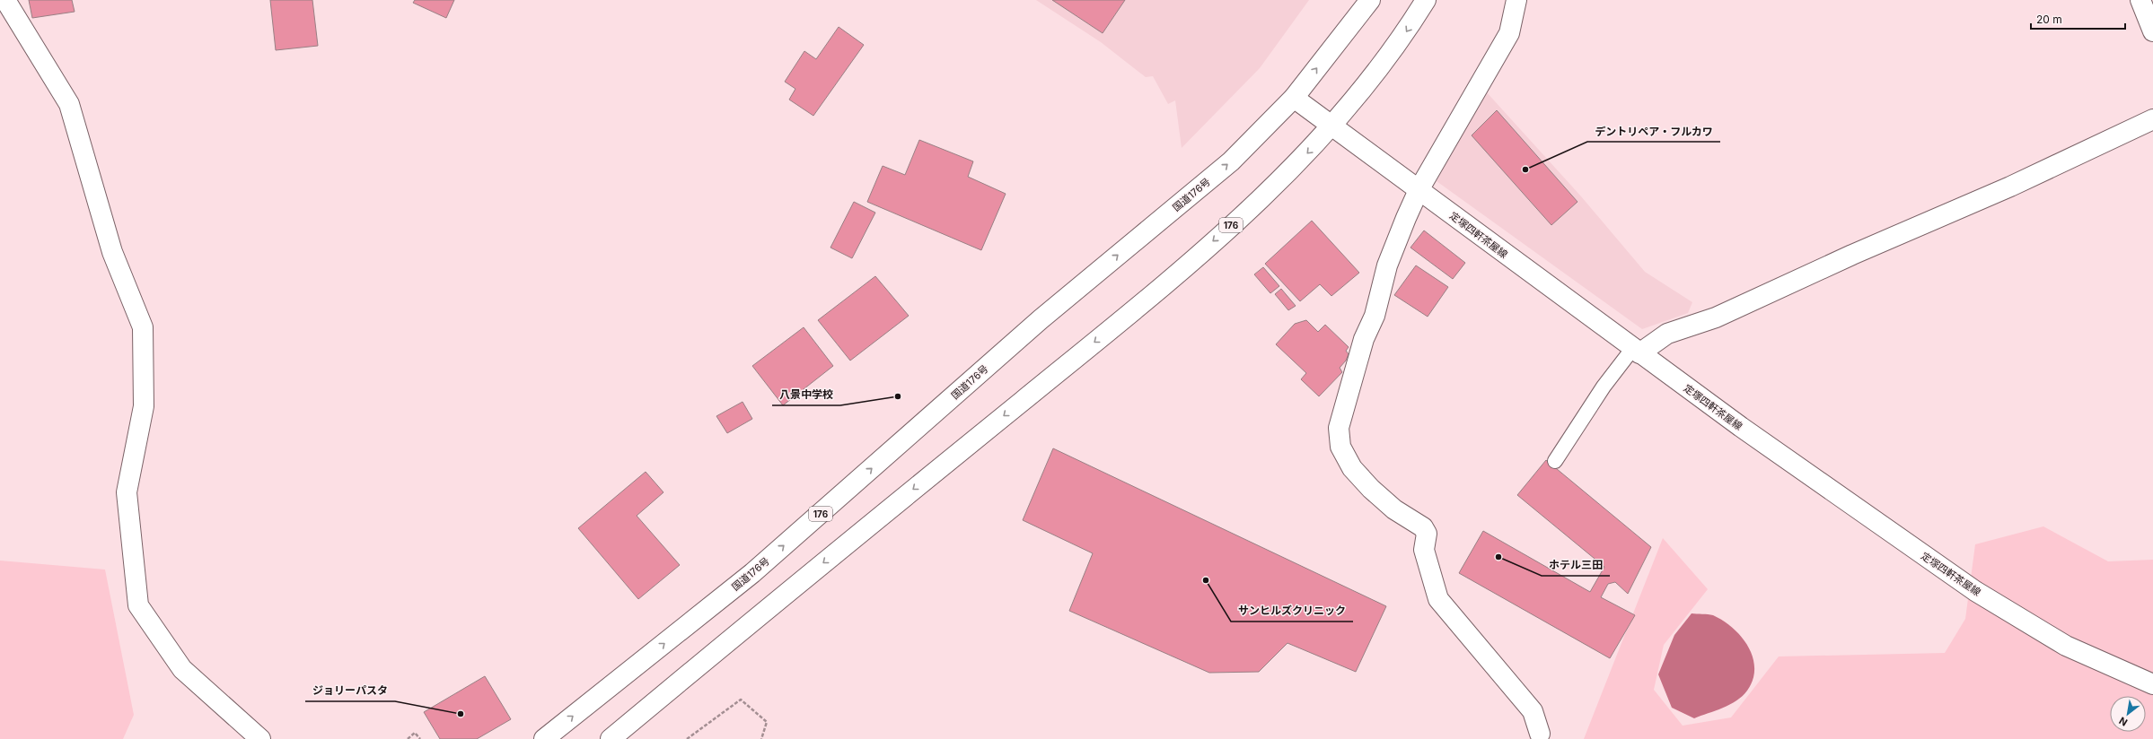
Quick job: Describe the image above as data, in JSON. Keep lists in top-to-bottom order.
{
  "streets": {
    "main road": ["国道176号", "176", "定塚四軒茶屋線"]
  },
  "crossings": [
    ["国道176号", "定塚四軒茶屋線"],
    ["176", "定塚四軒茶屋線"]
  ],
  "places": [
    "デントリペア・フルカワ",
    "八景中学校",
    "ホテル三田",
    "サンヒルズクリニック",
    "ジョリーパスタ"
  ],
  "scale_bar": "20 m",
  "north": "bottom left"
}
